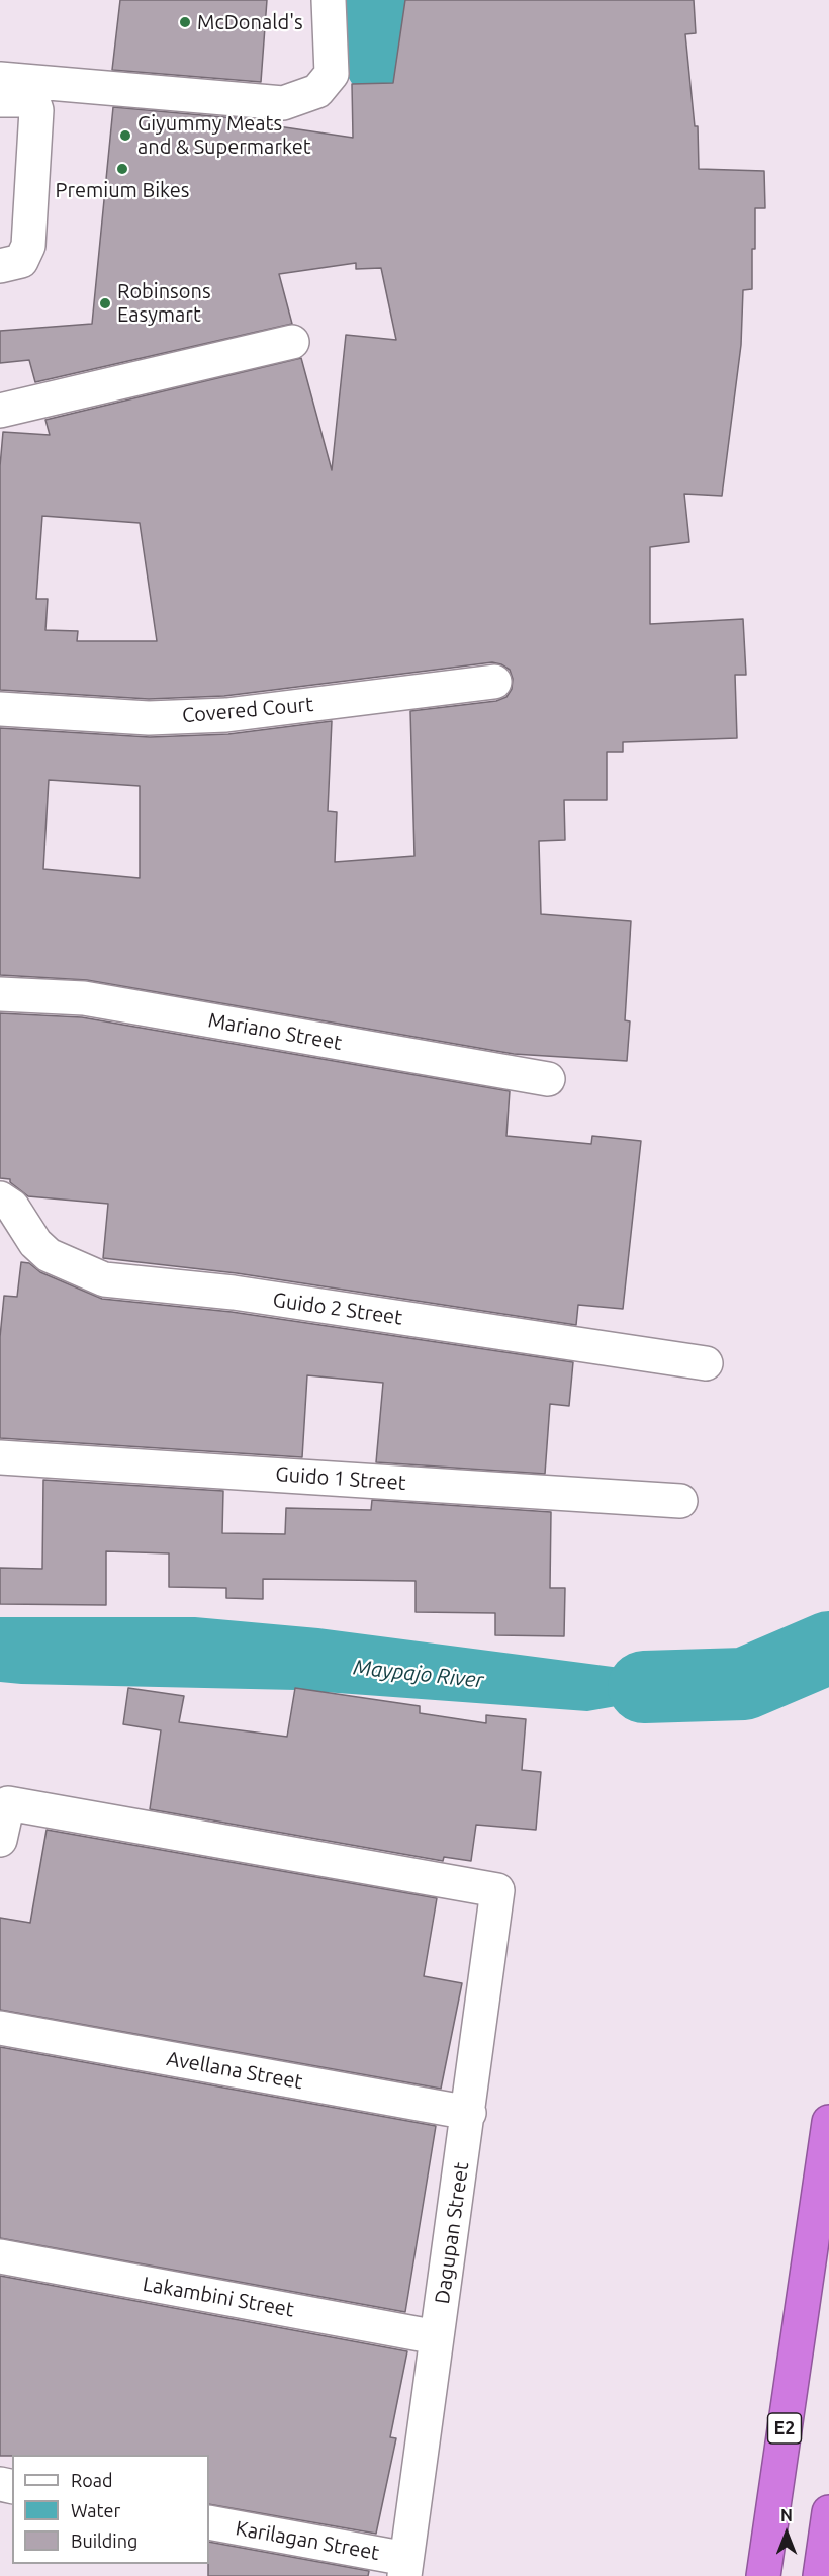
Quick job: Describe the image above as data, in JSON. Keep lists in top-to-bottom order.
{
  "streets": {
    "highway": ["E2"],
    "street": [
      "Covered Court",
      "Mariano Street",
      "Guido 2 Street",
      "Guido 1 Street",
      "Avellana Street",
      "Dagupan Street",
      "Lakambini Street",
      "Karilagan Street"
    ]
  },
  "crossings": [
    ["Avellana Street", "Dagupan Street"],
    ["Dagupan Street", "Lakambini Street"],
    ["Dagupan Street", "Karilagan Street"]
  ],
  "water": ["Maypajo River"],
  "places": [
    "McDonald's",
    "Giyummy Meats and & Supermarket",
    "Premium Bikes",
    "Robinsons Easymart"
  ],
  "legend": ["Road", "Water", "Building"],
  "north": "top"
}
